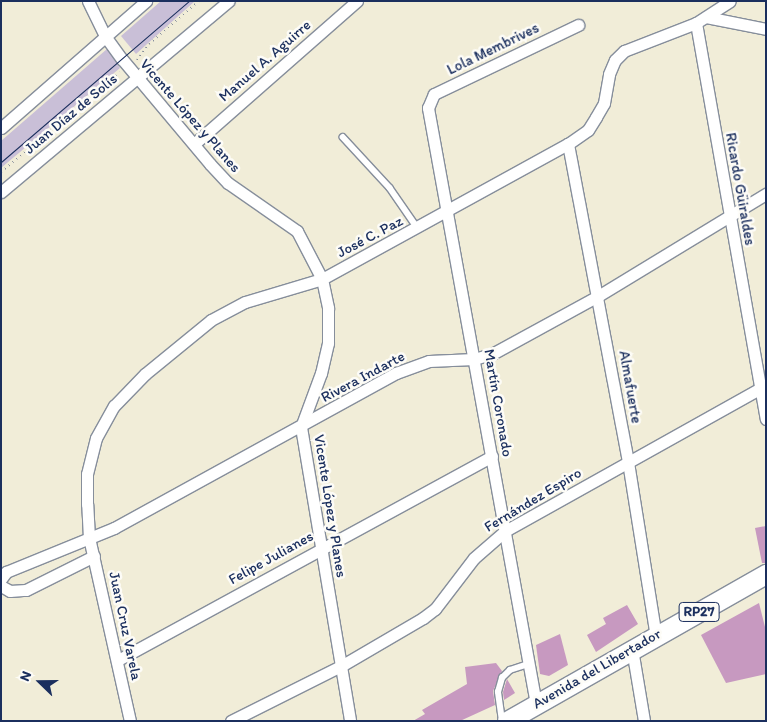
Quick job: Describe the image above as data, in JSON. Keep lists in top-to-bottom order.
{
  "streets": {
    "main road": ["RP27", "Avenida del Libertador"],
    "street": [
      "Lola Membrives",
      "Manuel A. Aguirre",
      "Juan Díaz de Solís",
      "Vicente López y Planes",
      "Ricardo Güiraldes",
      "José C. Paz",
      "Rivera Indarte",
      "Almafuerte",
      "Martín Coronado",
      "Fernández Espiro",
      "Felipe Julianes",
      "Juan Cruz Varela"
    ]
  },
  "crossings": [
    ["Lola Membrives", "Martín Coronado"],
    ["Manuel A. Aguirre", "Vicente López y Planes"],
    ["Juan Díaz de Solís", "Vicente López y Planes"],
    ["Vicente López y Planes", "José C. Paz"],
    ["Vicente López y Planes", "Rivera Indarte"],
    ["Vicente López y Planes", "Fernández Espiro"],
    ["Vicente López y Planes", "Felipe Julianes"],
    ["Ricardo Güiraldes", "José C. Paz"],
    ["Ricardo Güiraldes", "Rivera Indarte"],
    ["Ricardo Güiraldes", "Fernández Espiro"],
    ["José C. Paz", "Rivera Indarte"],
    ["José C. Paz", "Almafuerte"],
    ["José C. Paz", "Martín Coronado"],
    ["José C. Paz", "Juan Cruz Varela"],
    ["Rivera Indarte", "Almafuerte"],
    ["Rivera Indarte", "Martín Coronado"],
    ["Rivera Indarte", "Juan Cruz Varela"],
    ["Almafuerte", "Fernández Espiro"],
    ["Almafuerte", "Avenida del Libertador"],
    ["Martín Coronado", "Fernández Espiro"],
    ["Martín Coronado", "Felipe Julianes"],
    ["Martín Coronado", "Avenida del Libertador"],
    ["Felipe Julianes", "Juan Cruz Varela"]
  ],
  "north": "left"
}
